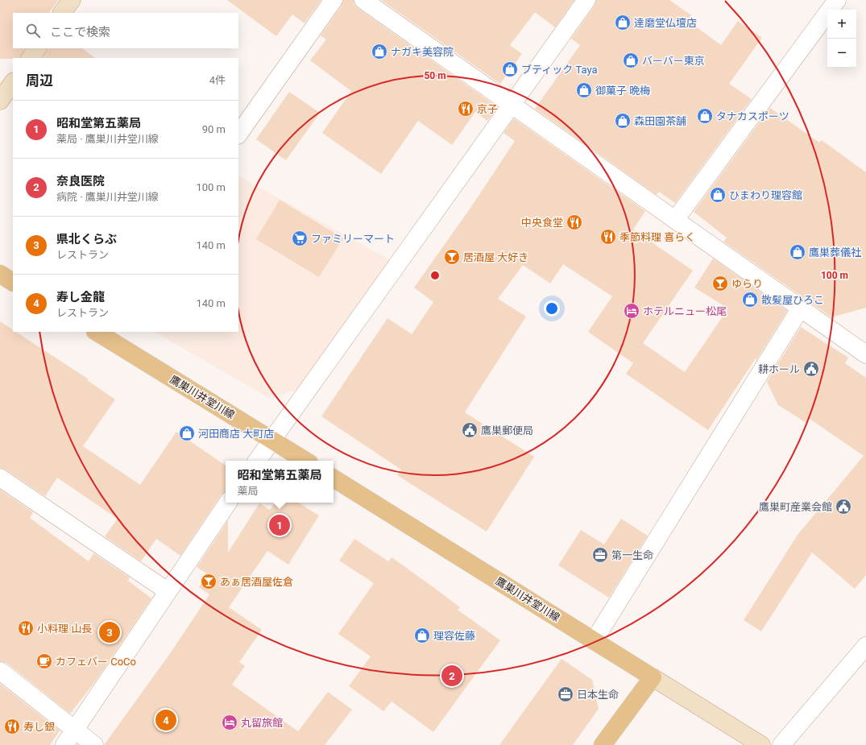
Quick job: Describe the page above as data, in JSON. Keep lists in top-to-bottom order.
{
  "streets": {
    "main road": ["鷹巣川井堂川線"]
  },
  "places": {
    "shop": [
      "達磨堂仏壇店",
      "ナガキ美容院",
      "バーバー東京",
      "ブティック Taya",
      "御菓子 晩梅",
      "タナカスポーツ",
      "森田園茶舗",
      "ひまわり理容館",
      "鷹巣葬儀社",
      "散髪屋ひろこ",
      "河田商店 大町店",
      "理容佐藤"
    ],
    "restaurant": [
      "京子",
      "中央食堂",
      "季節料理 喜らく",
      "小料理 山長",
      "寿し銀"
    ],
    "supermarket": ["ファミリーマート"],
    "bar": ["居酒屋 大好き", "ゆらり", "あぁ居酒屋佐倉"],
    "hotel": ["ホテルニュー松尾", "丸留旅館"],
    "public building": ["耕ホール", "鷹巣郵便局", "鷹巣町産業会館"],
    "office": ["第一生命", "日本生命"],
    "cafe": ["カフェバー CoCo"]
  },
  "page": {
    "map_buttons": ["+", "−"],
    "search": "ここで検索",
    "heading": ["周辺", "4件"],
    "list": [
      {
        "mark": "1",
        "name": "昭和堂第五薬局",
        "note": "薬局 · 鷹巣川井堂川線",
        "value": "90 m"
      },
      {
        "mark": "2",
        "name": "奈良医院",
        "note": "病院 · 鷹巣川井堂川線",
        "value": "100 m"
      },
      {
        "mark": "3",
        "name": "県北くらぶ",
        "note": "レストラン",
        "value": "140 m"
      },
      {
        "mark": "4",
        "name": "寿し金龍",
        "note": "レストラン",
        "value": "140 m"
      }
    ],
    "popup": ["昭和堂第五薬局", "薬局"],
    "pins": [
      "1",
      "3",
      "2",
      "4"
    ]
  },
  "rings": ["50 m", "100 m"]
}
